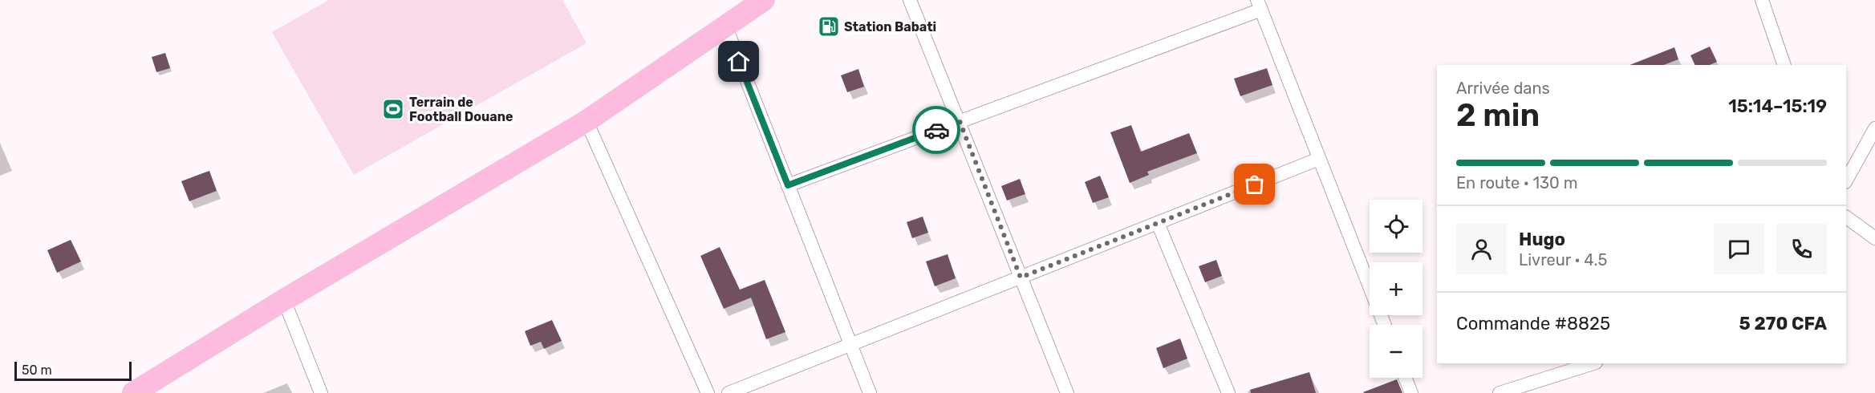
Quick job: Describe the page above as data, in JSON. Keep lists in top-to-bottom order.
{
  "places": {
    "fuel station": ["Station Babati"],
    "sports": ["Terrain de Football Douane"]
  },
  "scale_bar": "50 m",
  "page": {
    "heading": ["2 min", "Arrivée dans", "15:14–15:19"],
    "panel": [
      "Hugo",
      "Livreur · 4.5",
      "Commande #8825",
      "5 270 CFA"
    ],
    "bar": "En route · 130 m",
    "map_buttons": ["+", "−"],
    "scale": "50 m"
  }
}
